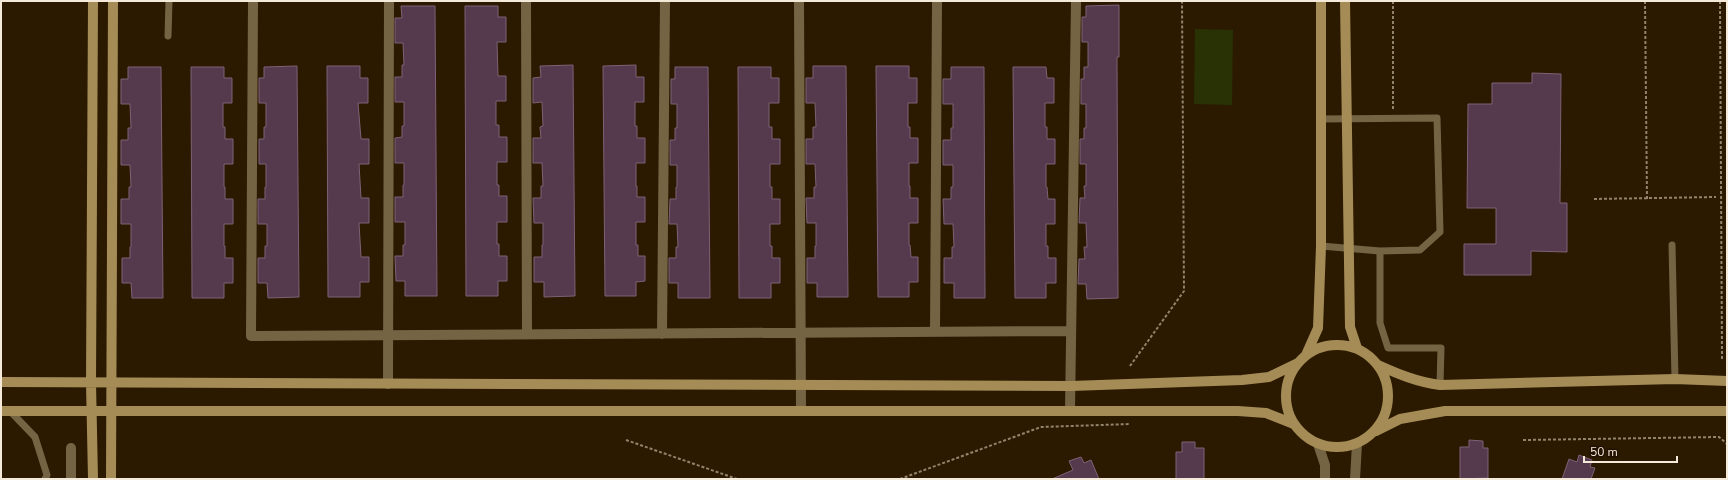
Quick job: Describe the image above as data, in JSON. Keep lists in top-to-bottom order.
{
  "scale_bar": "50 m"
}
